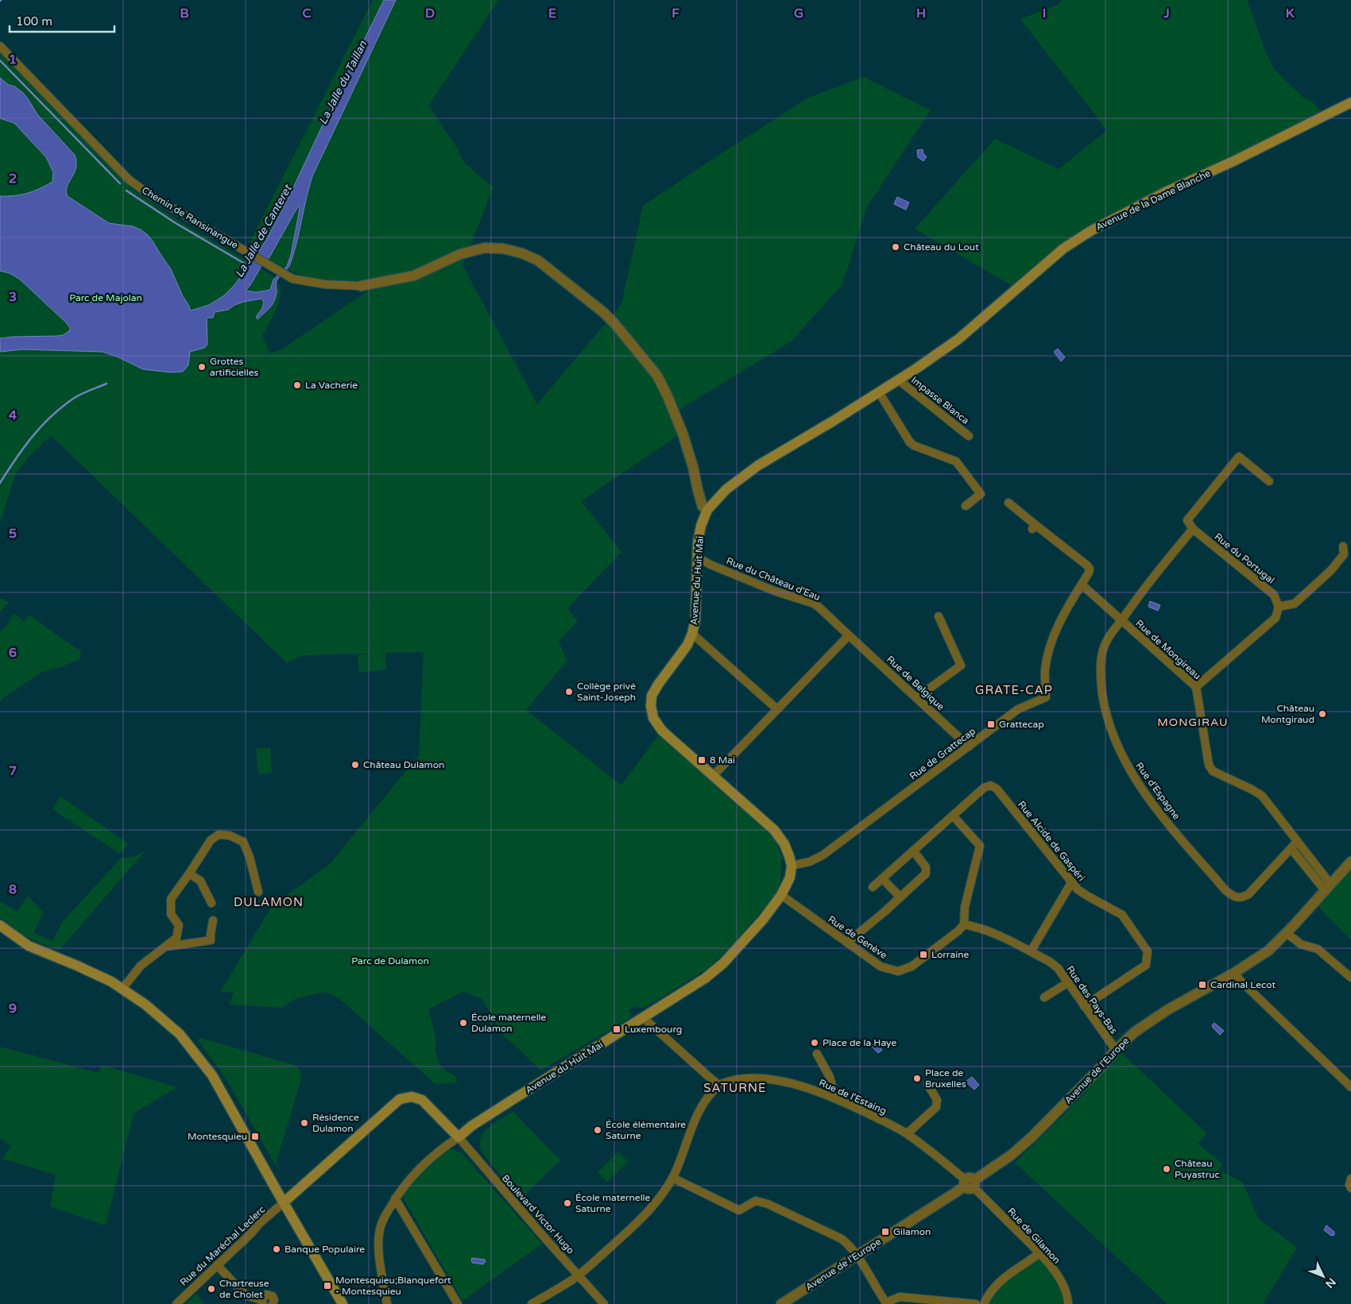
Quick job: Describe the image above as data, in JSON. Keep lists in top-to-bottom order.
{
  "streets": {
    "main road": ["Avenue de la Dame Blanche", "Avenue du Huit Mai"],
    "street": [
      "Chemin de Ransinangue",
      "Impasse Blanca",
      "Rue du Portugal",
      "Rue du Château d'Eau",
      "Rue de Mongireau",
      "Rue de Belgique",
      "Rue de Grattecap",
      "Rue d'Espagne",
      "Rue Alcide de Gaspéri",
      "Rue de Genève",
      "Rue des Pays-Bas",
      "Avenue de l'Europe",
      "Rue de l'Estaing",
      "Boulevard Victor Hugo",
      "Rue de Gilamon",
      "Rue du Maréchal Leclerc"
    ]
  },
  "crossings": [
    ["Avenue de la Dame Blanche", "Impasse Blanca"],
    ["Avenue de la Dame Blanche", "Avenue du Huit Mai"],
    ["Chemin de Ransinangue", "Avenue du Huit Mai"],
    ["Impasse Blanca", "Avenue du Huit Mai"],
    ["Rue du Château d'Eau", "Avenue du Huit Mai"],
    ["Rue du Château d'Eau", "Rue de Belgique"],
    ["Avenue du Huit Mai", "Rue de Grattecap"],
    ["Avenue du Huit Mai", "Rue de Genève"],
    ["Avenue du Huit Mai", "Boulevard Victor Hugo"],
    ["Rue de Mongireau", "Rue de Grattecap"],
    ["Rue de Mongireau", "Rue d'Espagne"],
    ["Rue de Mongireau", "Avenue de l'Europe"],
    ["Rue de Belgique", "Rue de Grattecap"],
    ["Rue Alcide de Gaspéri", "Rue des Pays-Bas"],
    ["Rue de Genève", "Rue des Pays-Bas"],
    ["Rue des Pays-Bas", "Avenue de l'Europe"],
    ["Avenue de l'Europe", "Rue de l'Estaing"],
    ["Avenue de l'Europe", "Rue de Gilamon"],
    ["Rue de l'Estaing", "Rue de Gilamon"]
  ],
  "districts": [
    "GRATE-CAP",
    "MONGIRAU",
    "DULAMON",
    "SATURNE"
  ],
  "water": ["La Jalle du Taillan", "La Jalle de Canteret"],
  "parks": ["Parc de Majolan", "Parc de Dulamon"],
  "places": {
    "other": [
      "Château du Lout",
      "Grottes artificielles",
      "La Vacherie",
      "Collège privé Saint-Joseph",
      "Château Montgiraud",
      "Château Dulamon",
      "École maternelle Dulamon",
      "Place de la Haye",
      "Place de Bruxelles",
      "Résidence Dulamon",
      "École élémentaire Saturne",
      "Château Puyastruc",
      "École maternelle Saturne",
      "Banque Populaire",
      "Chartreuse de Cholet"
    ],
    "transit": [
      "Grattecap",
      "8 Mai",
      "Lorraine",
      "Cardinal Lecot",
      "Luxembourg",
      "Montesquieu",
      "Gilamon",
      "Montesquieu;Blanquefort - Montesquieu"
    ]
  },
  "scale_bar": "100 m",
  "north": "bottom right",
  "grid": {
    "columns": [
      "B",
      "C",
      "D",
      "E",
      "F",
      "G",
      "H",
      "I",
      "J",
      "K"
    ],
    "rows": [
      "1",
      "2",
      "3",
      "4",
      "5",
      "6",
      "7",
      "8",
      "9"
    ]
  }
}
